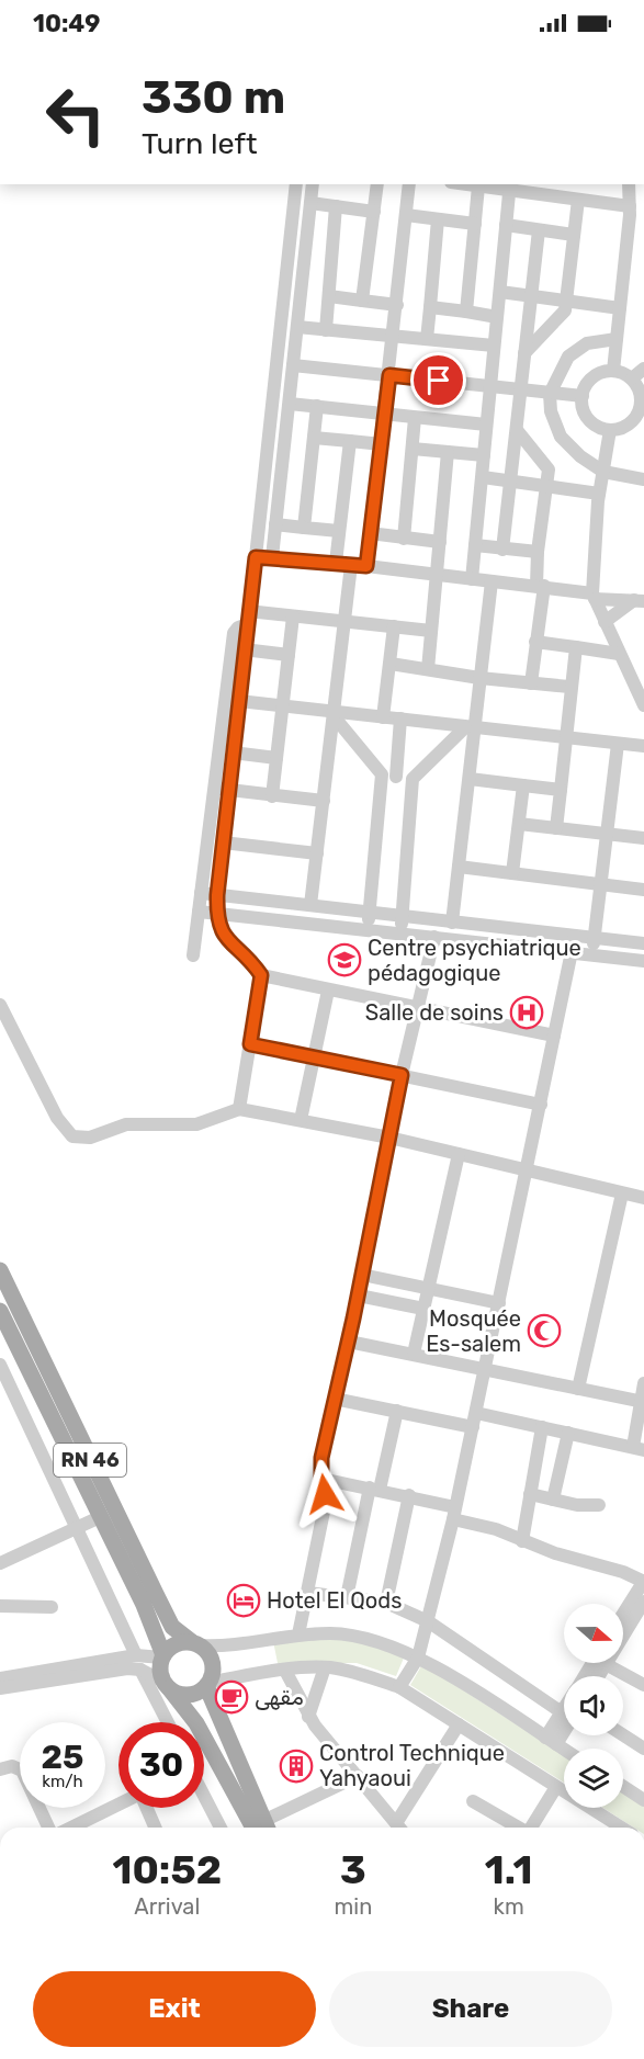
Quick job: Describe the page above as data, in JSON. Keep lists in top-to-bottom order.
{
  "streets": {
    "main road": ["RN 46"]
  },
  "places": {
    "school or university": ["Centre psychiatrique pédagogique"],
    "hospital": ["Salle de soins"],
    "mosque": ["Mosquée Es-salem"],
    "hotel": ["Hotel El Qods"],
    "cafe": ["مقهى"],
    "building": ["Control Technique Yahyaoui"]
  },
  "north": "right",
  "page": {
    "status": "10:49",
    "turn": ["330 m", "Turn left"],
    "speed": "25 km/h",
    "limit": "30",
    "eta": [
      "10:52",
      "Arrival",
      "3",
      "min",
      "1.1",
      "km"
    ],
    "buttons": ["Exit", "Share"]
  }
}
